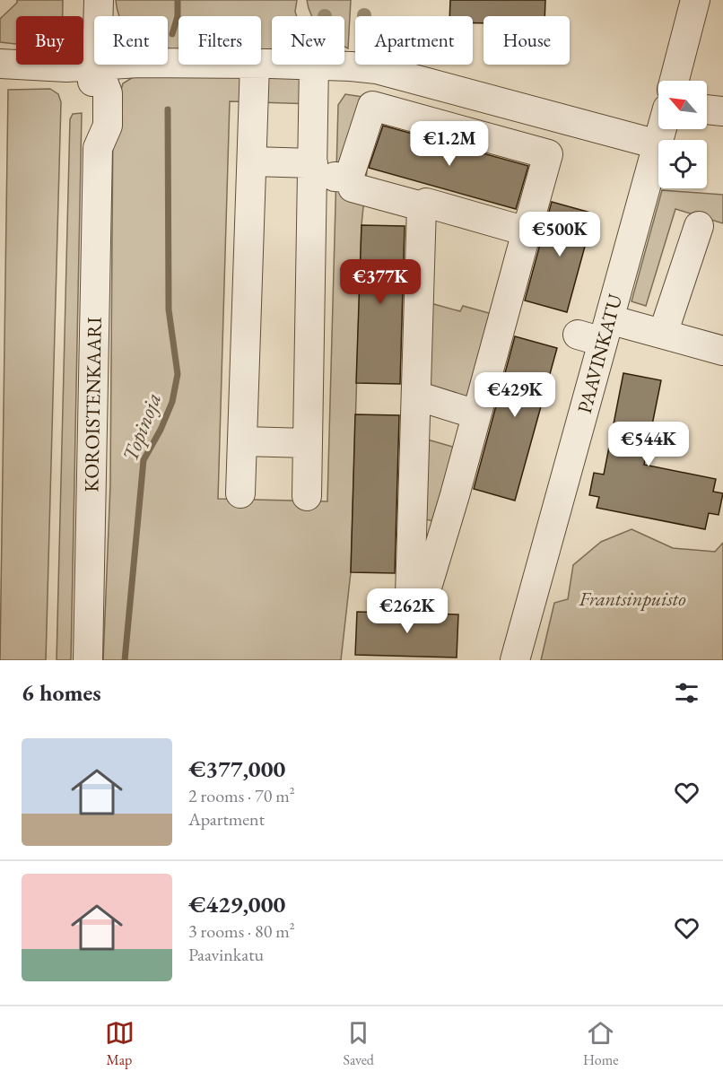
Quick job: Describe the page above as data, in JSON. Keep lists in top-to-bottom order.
{
  "streets": {
    "street": ["PAAVINKATU", "KOROISTENKAARI"]
  },
  "water": ["Topinoja"],
  "parks": ["Frantsinpuisto"],
  "north": "top left",
  "page": {
    "chip": [
      "Buy",
      "Rent",
      "Filters",
      "New",
      "Apartment",
      "House"
    ],
    "price": [
      "€1.2M",
      "€500K",
      "€377K",
      "€429K",
      "€544K",
      "€262K"
    ],
    "heading": "6 homes",
    "list": [
      {
        "name": "€377,000",
        "note": "2 rooms · 70 m² · Apartment"
      },
      {
        "name": "€429,000",
        "note": "3 rooms · 80 m² · Paavinkatu"
      }
    ],
    "tabs": ["Map", "Saved", "Home"]
  }
}
